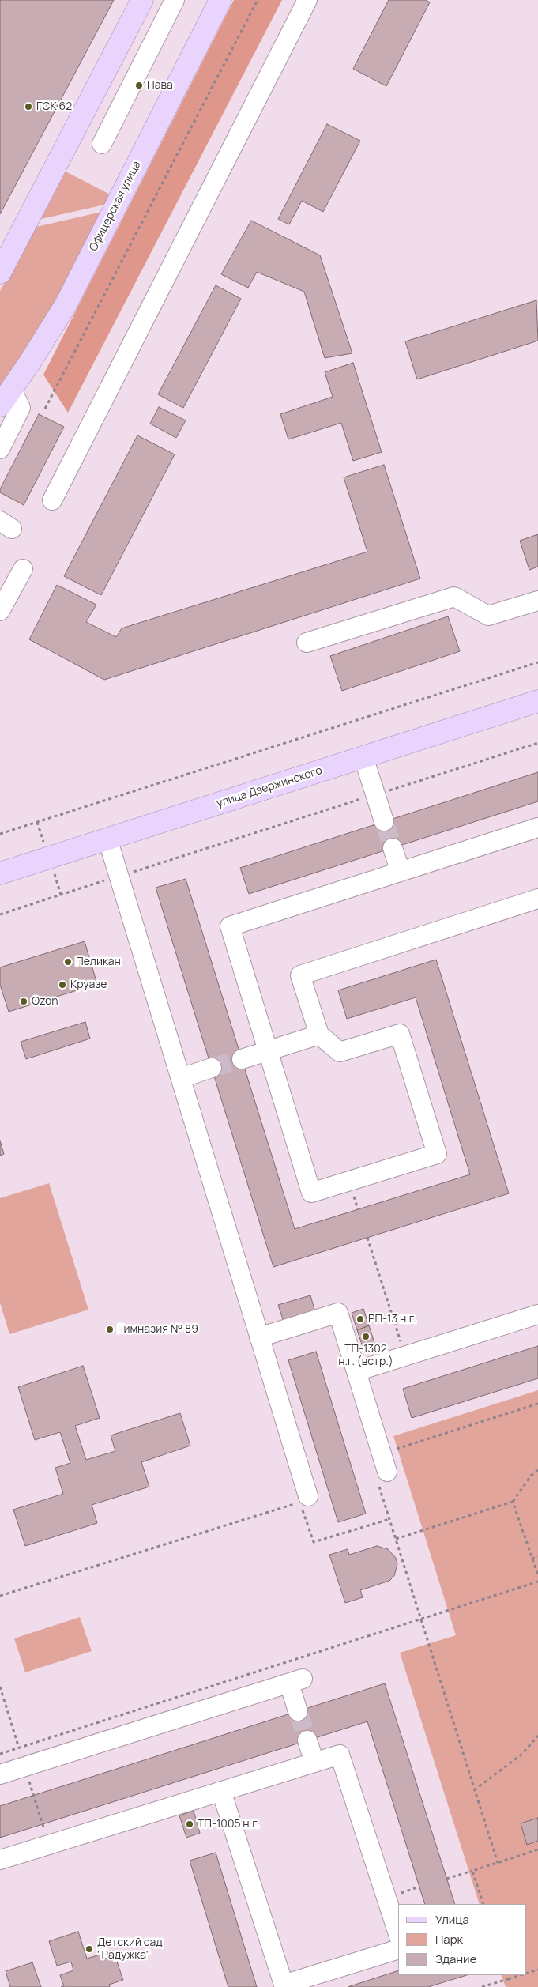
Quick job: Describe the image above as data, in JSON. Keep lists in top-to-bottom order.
{
  "streets": {
    "main road": ["Офицерская улица", "улица Дзержинского"]
  },
  "places": [
    "Пава",
    "ГСК 62",
    "Пеликан",
    "Круазе",
    "Ozon",
    "РП-13 н.г.",
    "Гимназия № 89",
    "ТП-1302 н.г. (встр.)",
    "ТП-1005 н.г.",
    "Детский сад \"Радужка\""
  ],
  "legend": ["Улица", "Парк", "Здание"]
}
